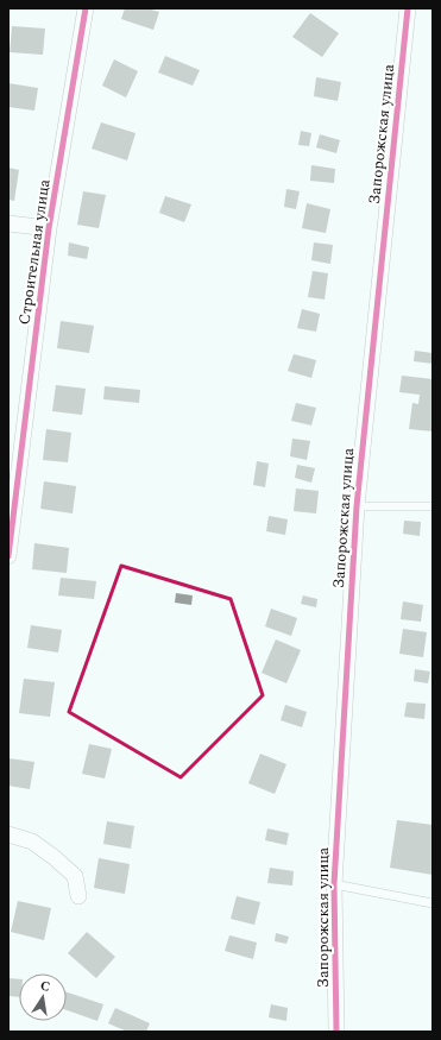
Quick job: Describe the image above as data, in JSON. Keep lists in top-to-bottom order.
{
  "streets": {
    "street": ["Запорожская улица", "Строительная улица"]
  },
  "north": "top"
}
